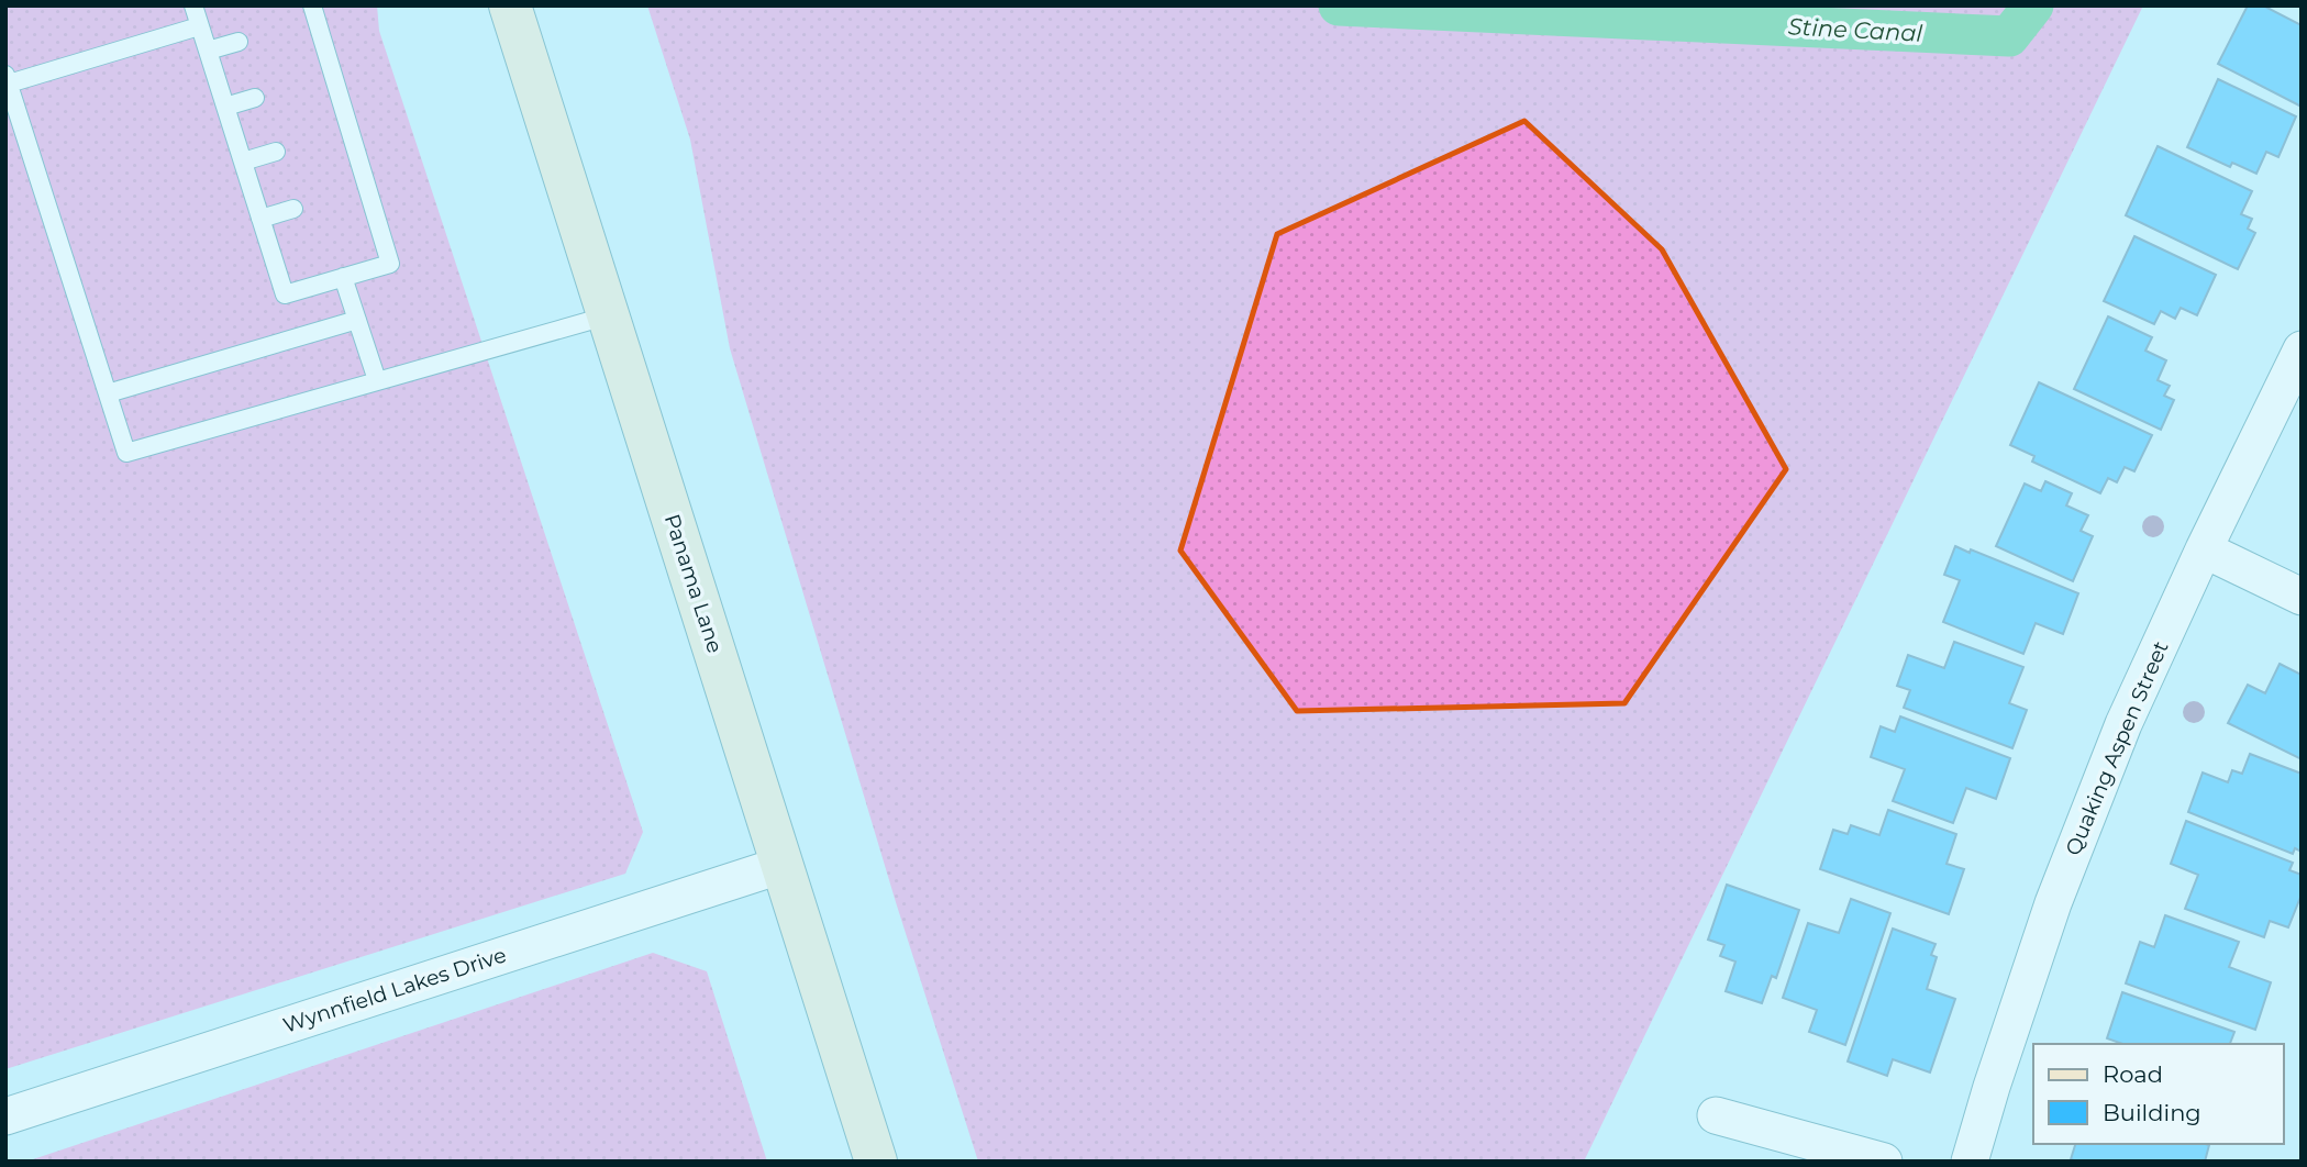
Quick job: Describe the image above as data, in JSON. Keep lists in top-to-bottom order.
{
  "streets": {
    "main road": ["Panama Lane"],
    "street": ["Quaking Aspen Street", "Wynnfield Lakes Drive"]
  },
  "crossings": [
    ["Panama Lane", "Wynnfield Lakes Drive"]
  ],
  "water": ["Stine Canal"],
  "legend": ["Road", "Building"]
}
